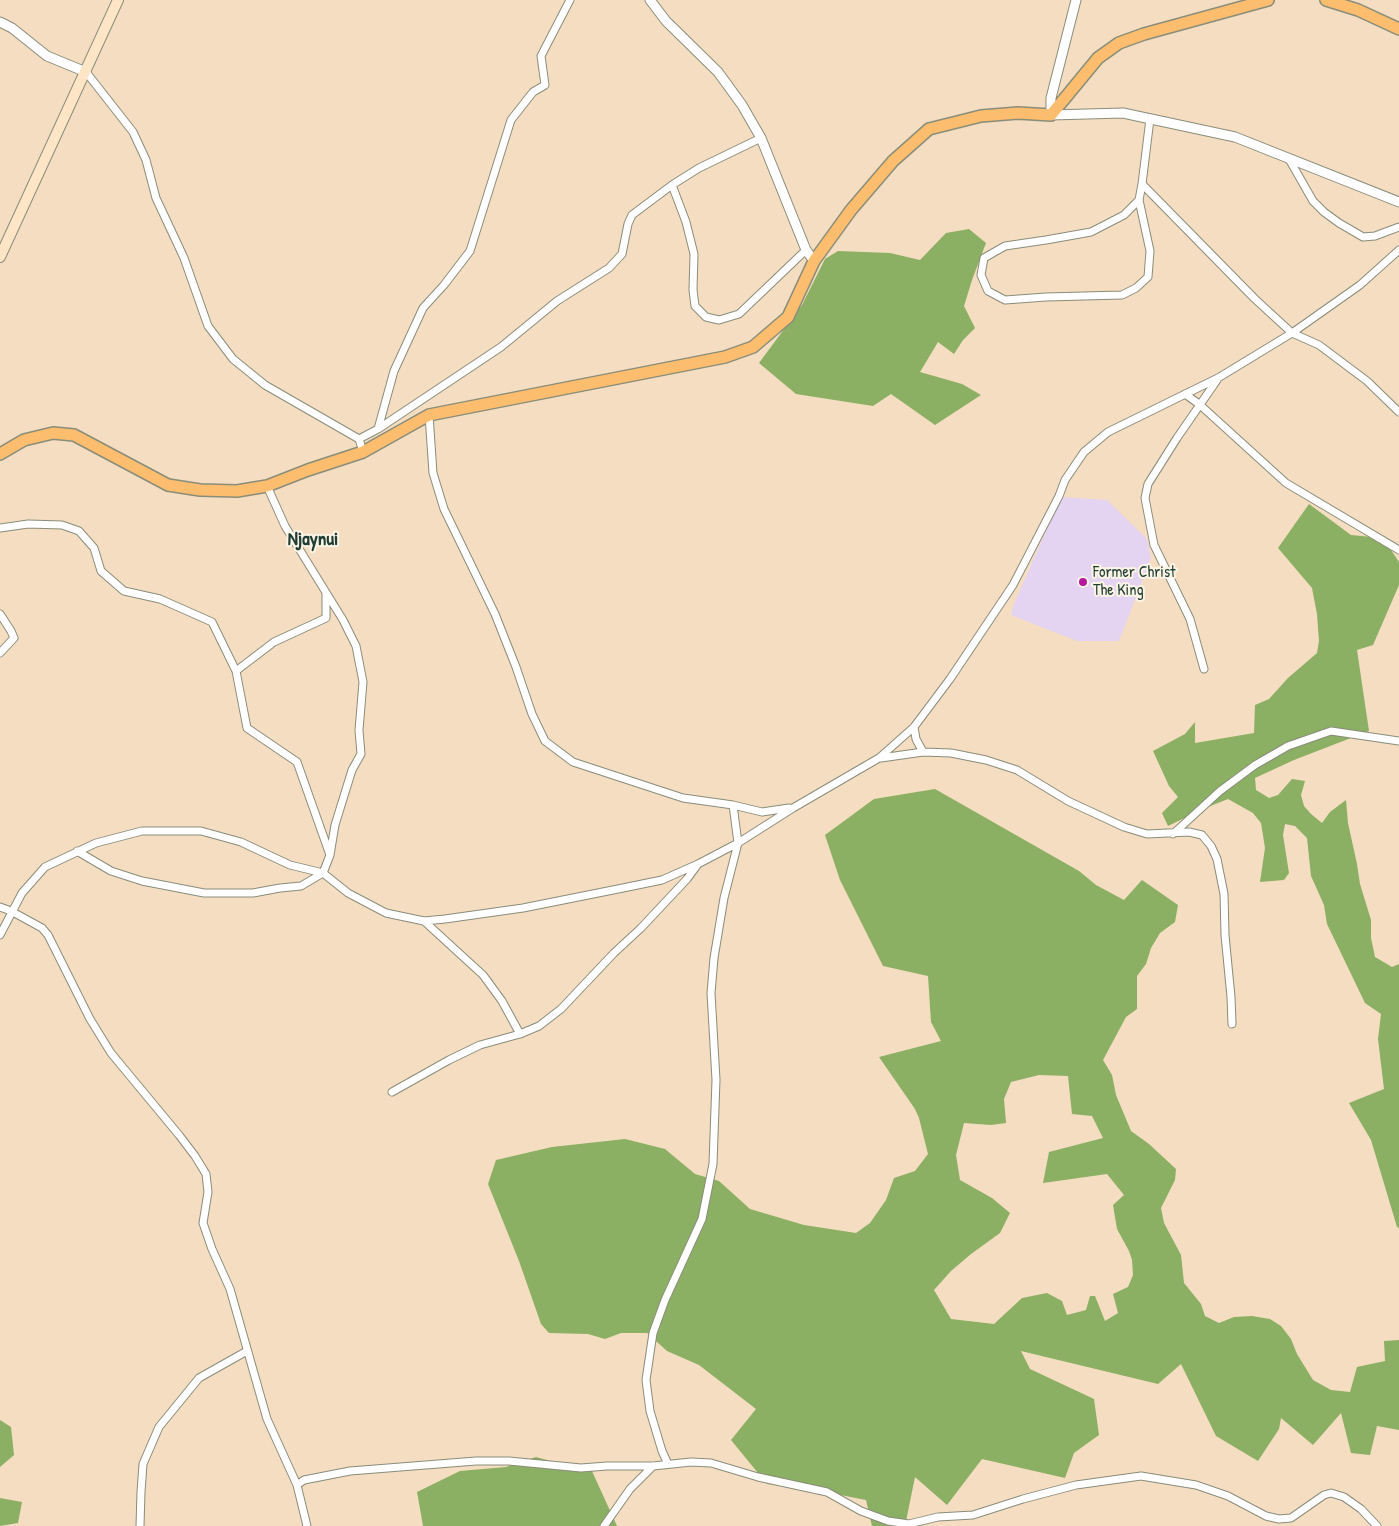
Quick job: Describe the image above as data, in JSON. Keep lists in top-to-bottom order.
{
  "districts": ["Njaynui"],
  "places": ["Former Christ The King"]
}
